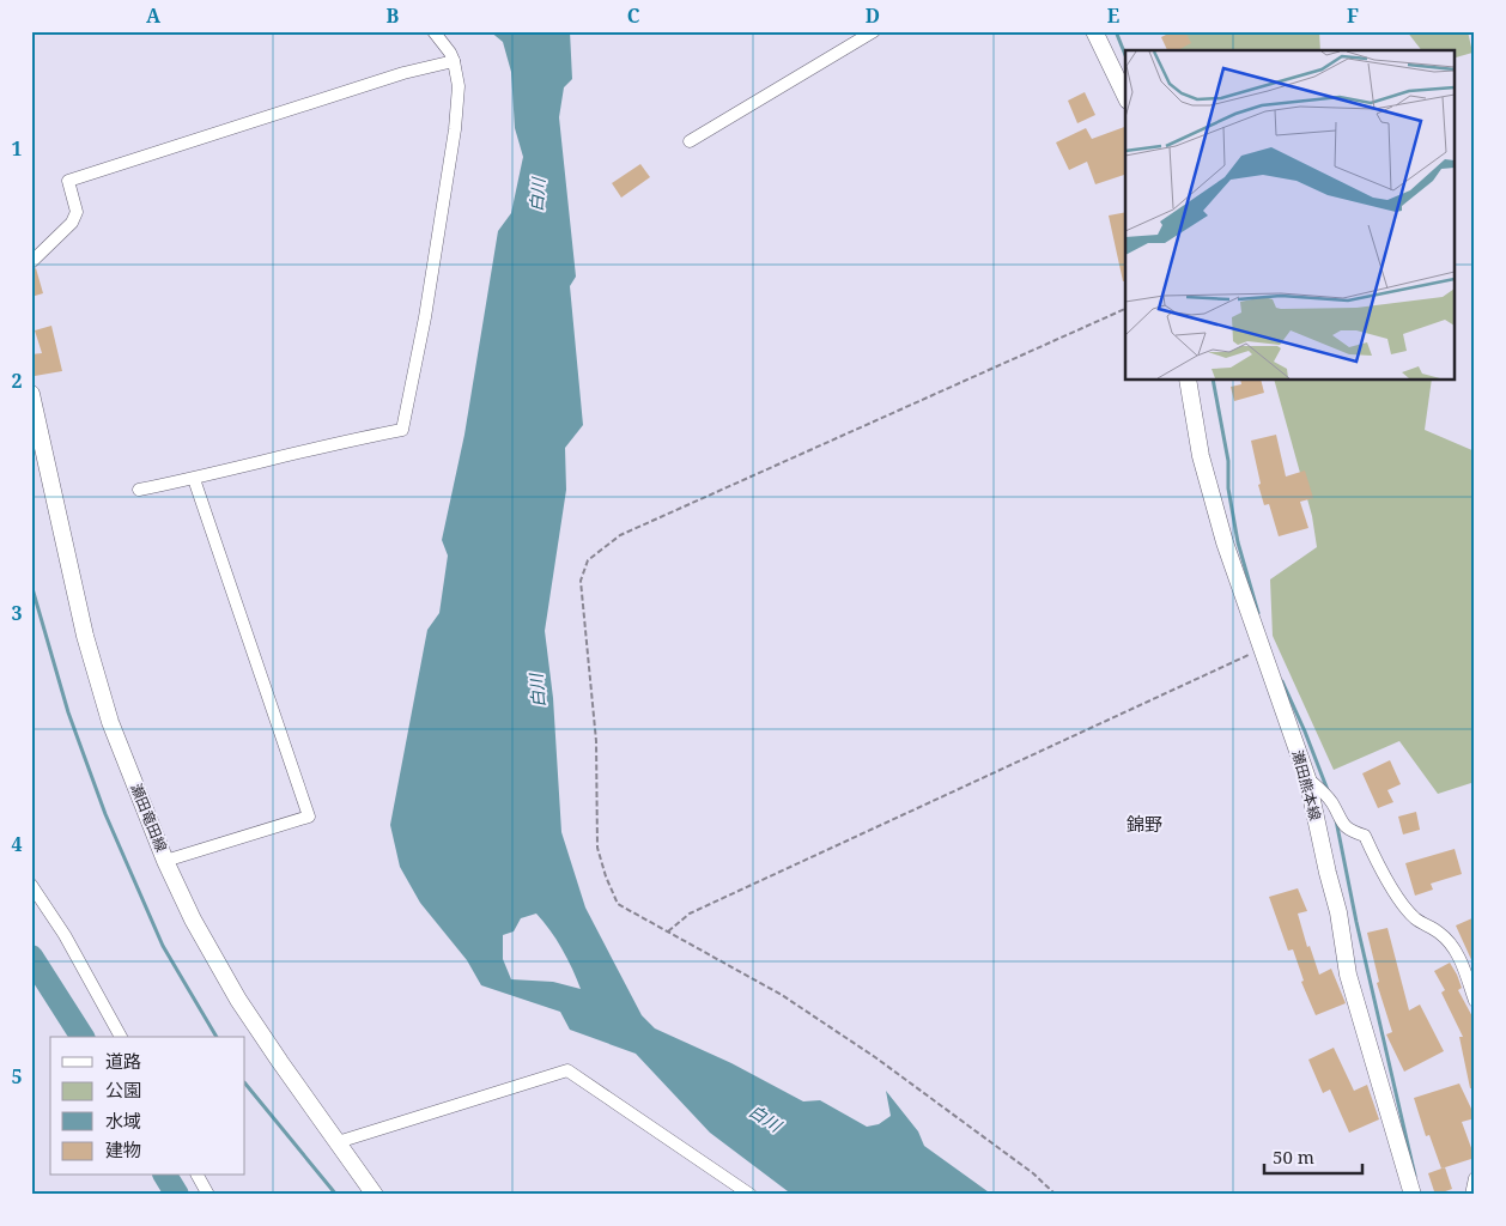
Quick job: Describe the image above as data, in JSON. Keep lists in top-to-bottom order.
{
  "streets": {
    "main road": ["瀬田熊本線", "瀬田竜田線"]
  },
  "districts": ["錦野"],
  "water": ["白川"],
  "legend": [
    "道路",
    "公園",
    "水域",
    "建物"
  ],
  "scale_bar": "50 m",
  "grid": {
    "columns": [
      "A",
      "B",
      "C",
      "D",
      "E",
      "F"
    ],
    "rows": [
      "1",
      "2",
      "3",
      "4",
      "5"
    ]
  }
}
